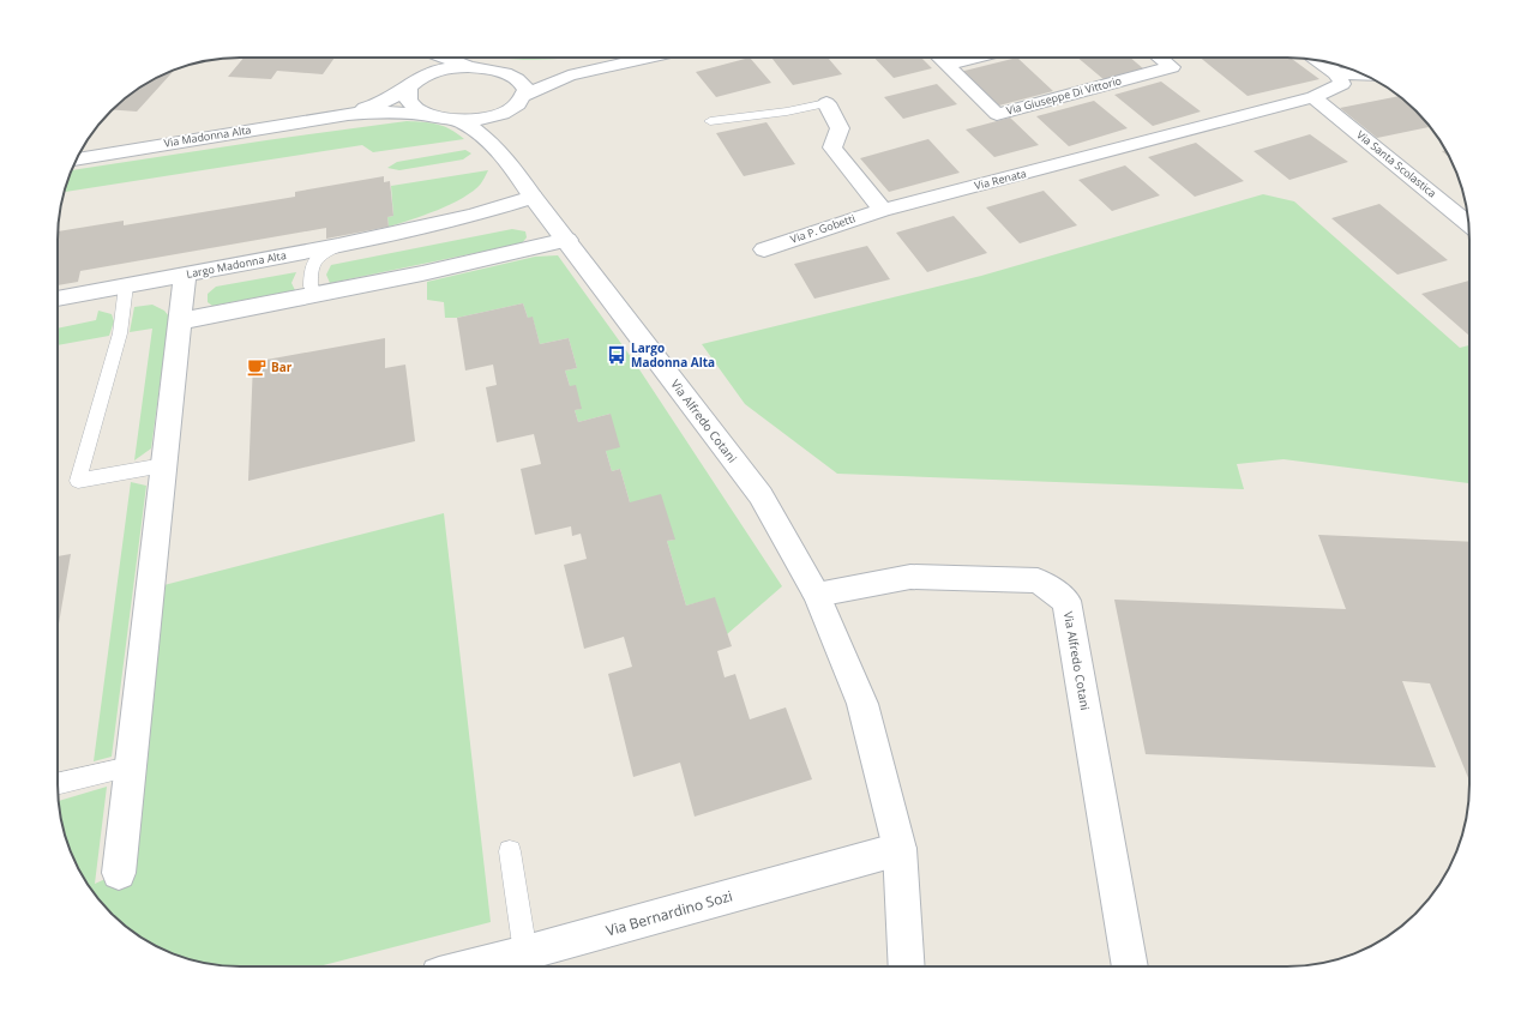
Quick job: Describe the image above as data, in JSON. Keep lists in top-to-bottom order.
{
  "streets": {
    "street": [
      "Via Giuseppe Di Vittorio",
      "Via Madonna Alta",
      "Via Santa Scolastica",
      "Via Renata",
      "Via P. Gobetti",
      "Largo Madonna Alta",
      "Via Alfredo Cotani",
      "Via Bernardino Sozi"
    ]
  },
  "crossings": [
    ["Via Madonna Alta", "Via Alfredo Cotani"],
    ["Via Santa Scolastica", "Via Renata"],
    ["Via Renata", "Via P. Gobetti"],
    ["Largo Madonna Alta", "Via Alfredo Cotani"],
    ["Via Alfredo Cotani", "Via Bernardino Sozi"]
  ],
  "places": {
    "bus stop": ["Largo Madonna Alta"],
    "cafe": ["Bar"]
  }
}
